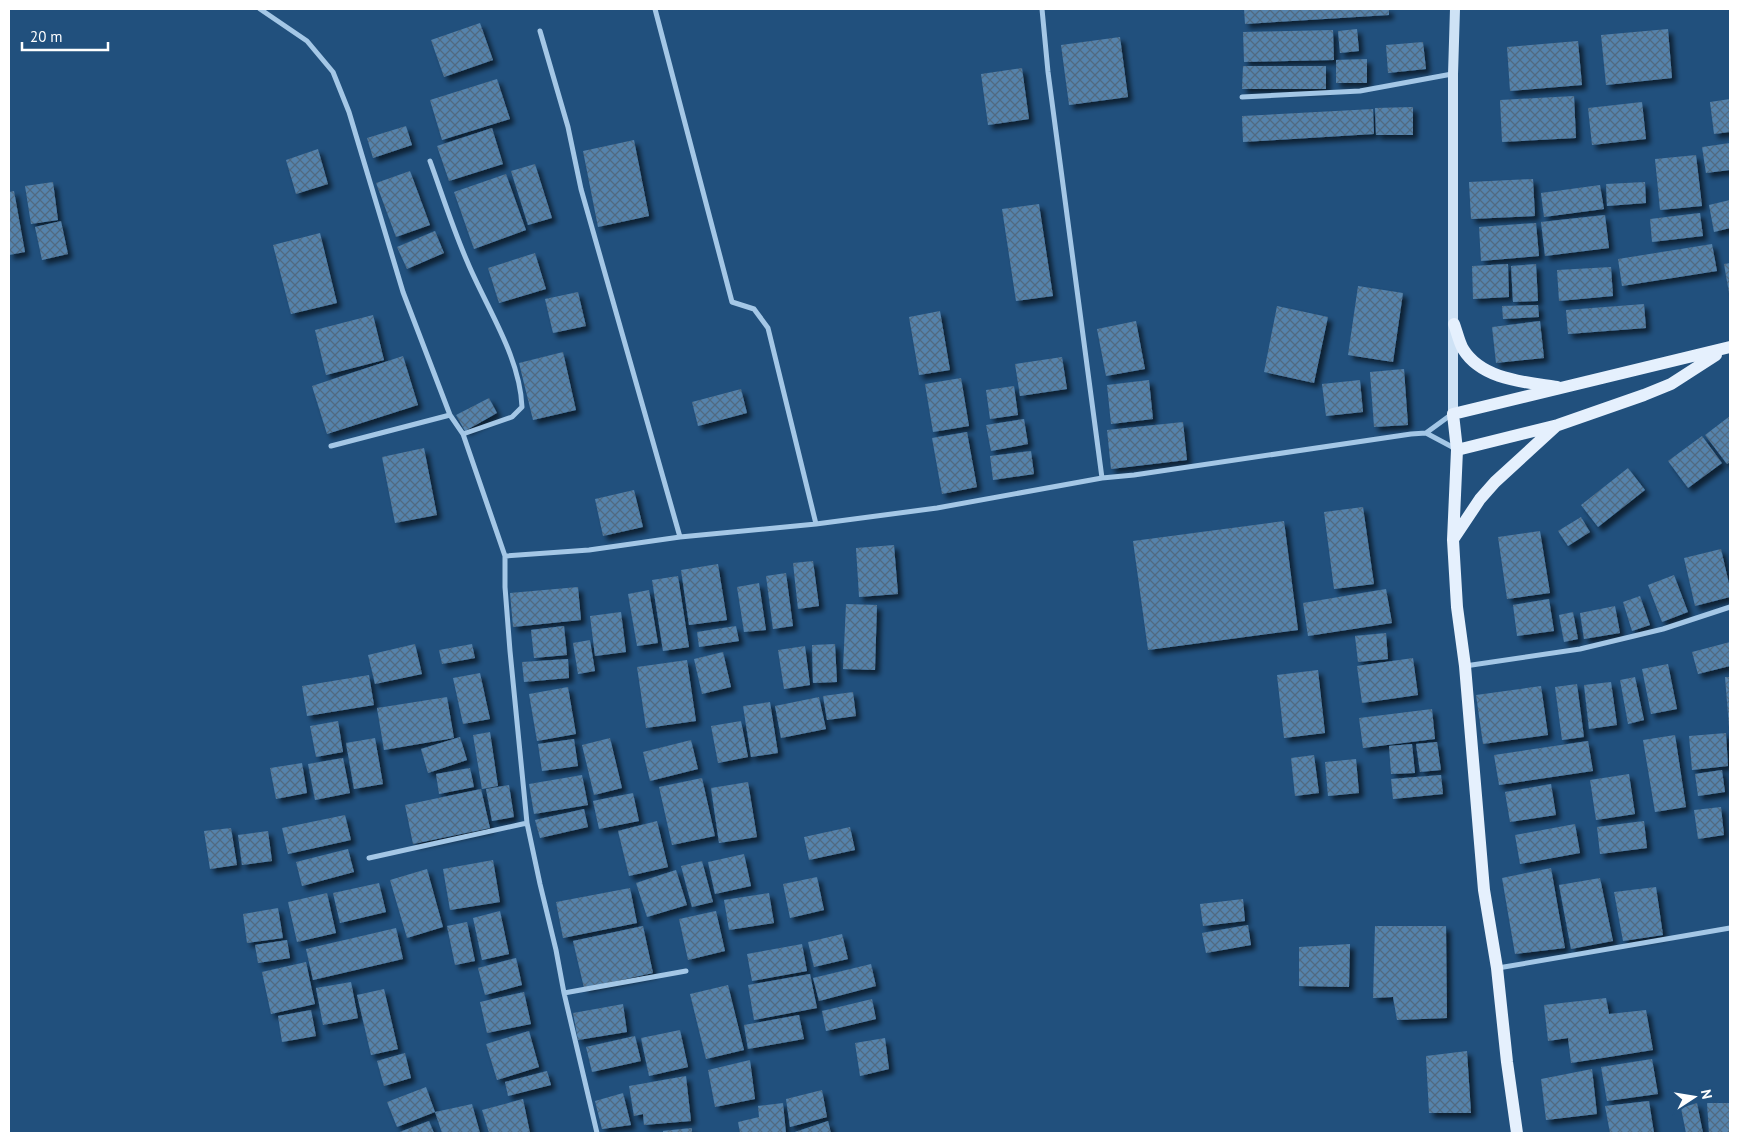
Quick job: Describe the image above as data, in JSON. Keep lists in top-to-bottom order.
{
  "scale_bar": "20 m",
  "north": "right"
}
